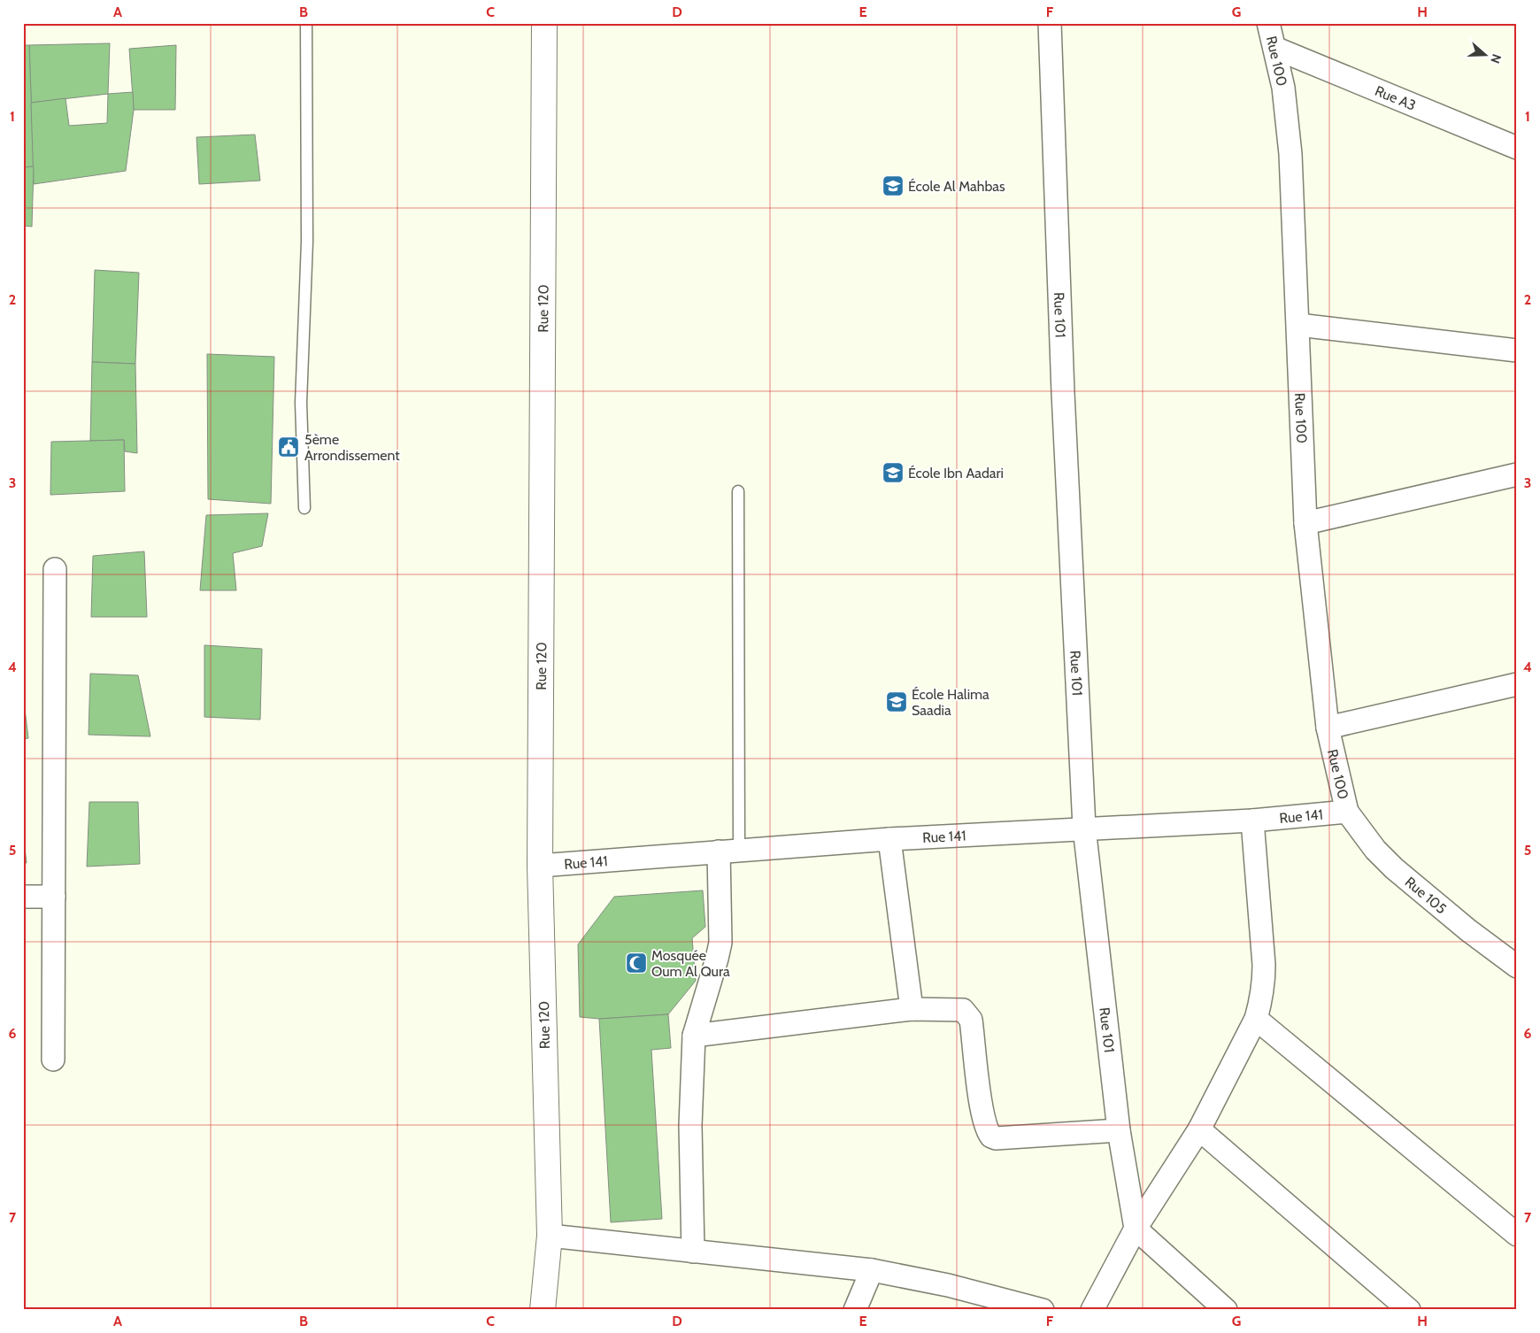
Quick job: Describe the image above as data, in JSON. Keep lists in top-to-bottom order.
{
  "streets": {
    "street": [
      "Rue 100",
      "Rue A3",
      "Rue 120",
      "Rue 101",
      "Rue 141",
      "Rue 105"
    ]
  },
  "crossings": [
    ["Rue 100", "Rue A3"],
    ["Rue 100", "Rue 141"],
    ["Rue 100", "Rue 105"],
    ["Rue 120", "Rue 141"],
    ["Rue 101", "Rue 141"],
    ["Rue 141", "Rue 105"]
  ],
  "places": {
    "school or university": ["École Al Mahbas", "École Ibn Aadari", "École Halima Saadia"],
    "public building": ["5ème Arrondissement"],
    "mosque": ["Mosquée Oum Al Qura"]
  },
  "north": "right",
  "grid": {
    "columns": [
      "A",
      "B",
      "C",
      "D",
      "E",
      "F",
      "G",
      "H"
    ],
    "rows": [
      "1",
      "2",
      "3",
      "4",
      "5",
      "6",
      "7"
    ]
  }
}
